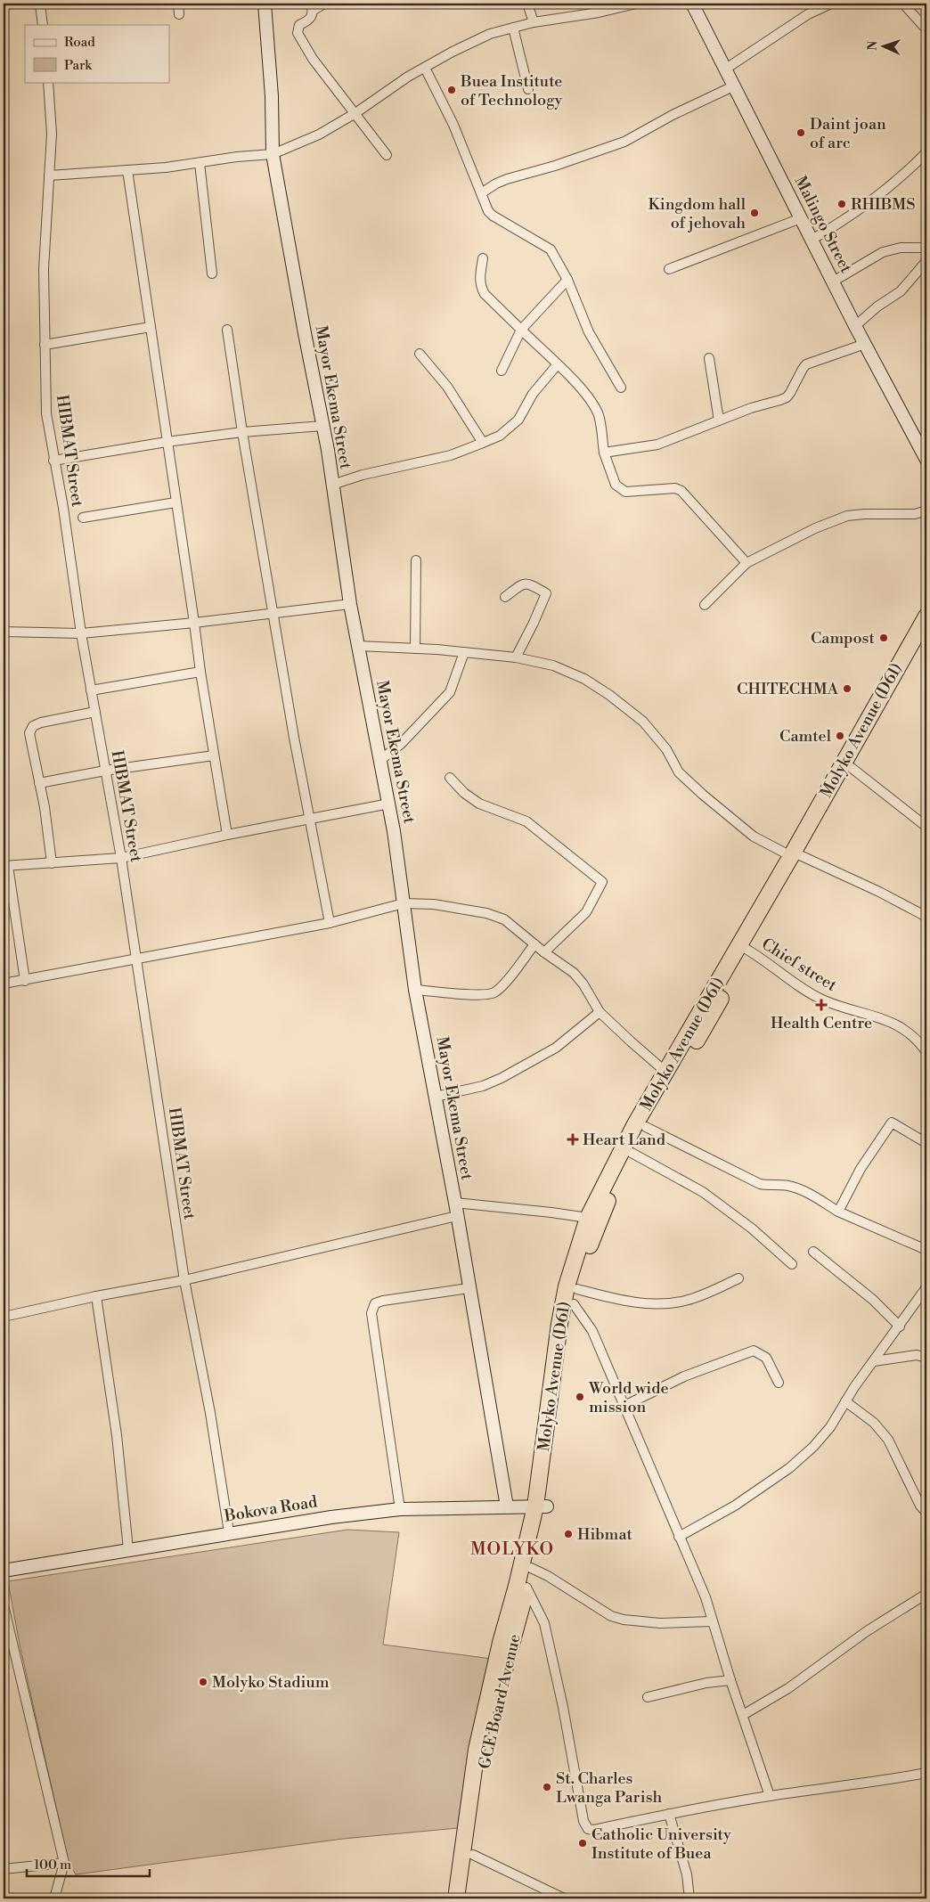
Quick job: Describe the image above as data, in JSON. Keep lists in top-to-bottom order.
{
  "streets": {
    "highway": ["Molyko Avenue (D61)", "GCE Board Avenue"],
    "street": [
      "Malingo Street",
      "Mayor Ekema Street",
      "HIBMAT Street",
      "Chief street",
      "Bokova Road"
    ]
  },
  "crossings": [
    ["Mayor Ekema Street", "Bokova Road"],
    ["HIBMAT Street", "Bokova Road"],
    ["Molyko Avenue (D61)", "Chief street"],
    ["Molyko Avenue (D61)", "Bokova Road"],
    ["Molyko Avenue (D61)", "GCE Board Avenue"],
    ["Bokova Road", "GCE Board Avenue"]
  ],
  "districts": ["MOLYKO"],
  "places": {
    "other": [
      "Buea Institute of Technology",
      "Daint joan of arc",
      "RHIBMS",
      "Kingdom hall of jehovah",
      "Campost",
      "CHITECHMA",
      "Camtel",
      "World wide mission",
      "Hibmat",
      "Molyko Stadium",
      "St. Charles Lwanga Parish",
      "Catholic University Institute of Buea"
    ],
    "health": ["Health Centre", "Heart Land"]
  },
  "legend": ["Road", "Park"],
  "scale_bar": "100 m",
  "north": "left"
}
